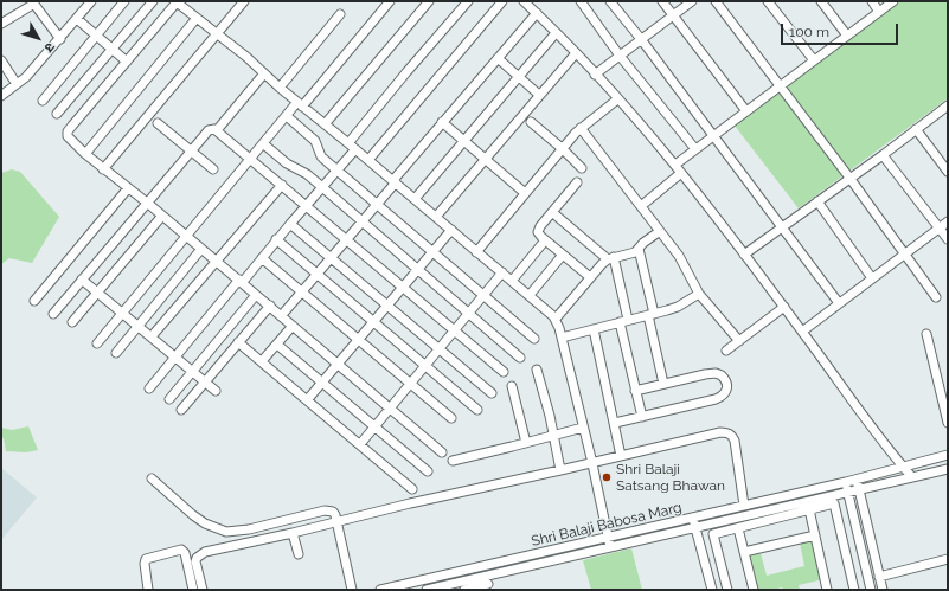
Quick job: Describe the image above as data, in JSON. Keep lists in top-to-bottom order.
{
  "streets": {
    "street": ["Shri Balaji Babosa Marg"]
  },
  "places": ["Shri Balaji Satsang Bhawan"],
  "scale_bar": "100 m",
  "north": "bottom right"
}
